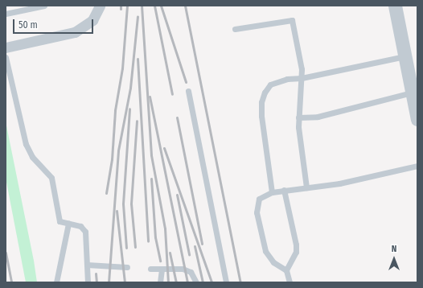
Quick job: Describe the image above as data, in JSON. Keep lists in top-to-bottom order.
{
  "scale_bar": "50 m",
  "north": "top"
}
